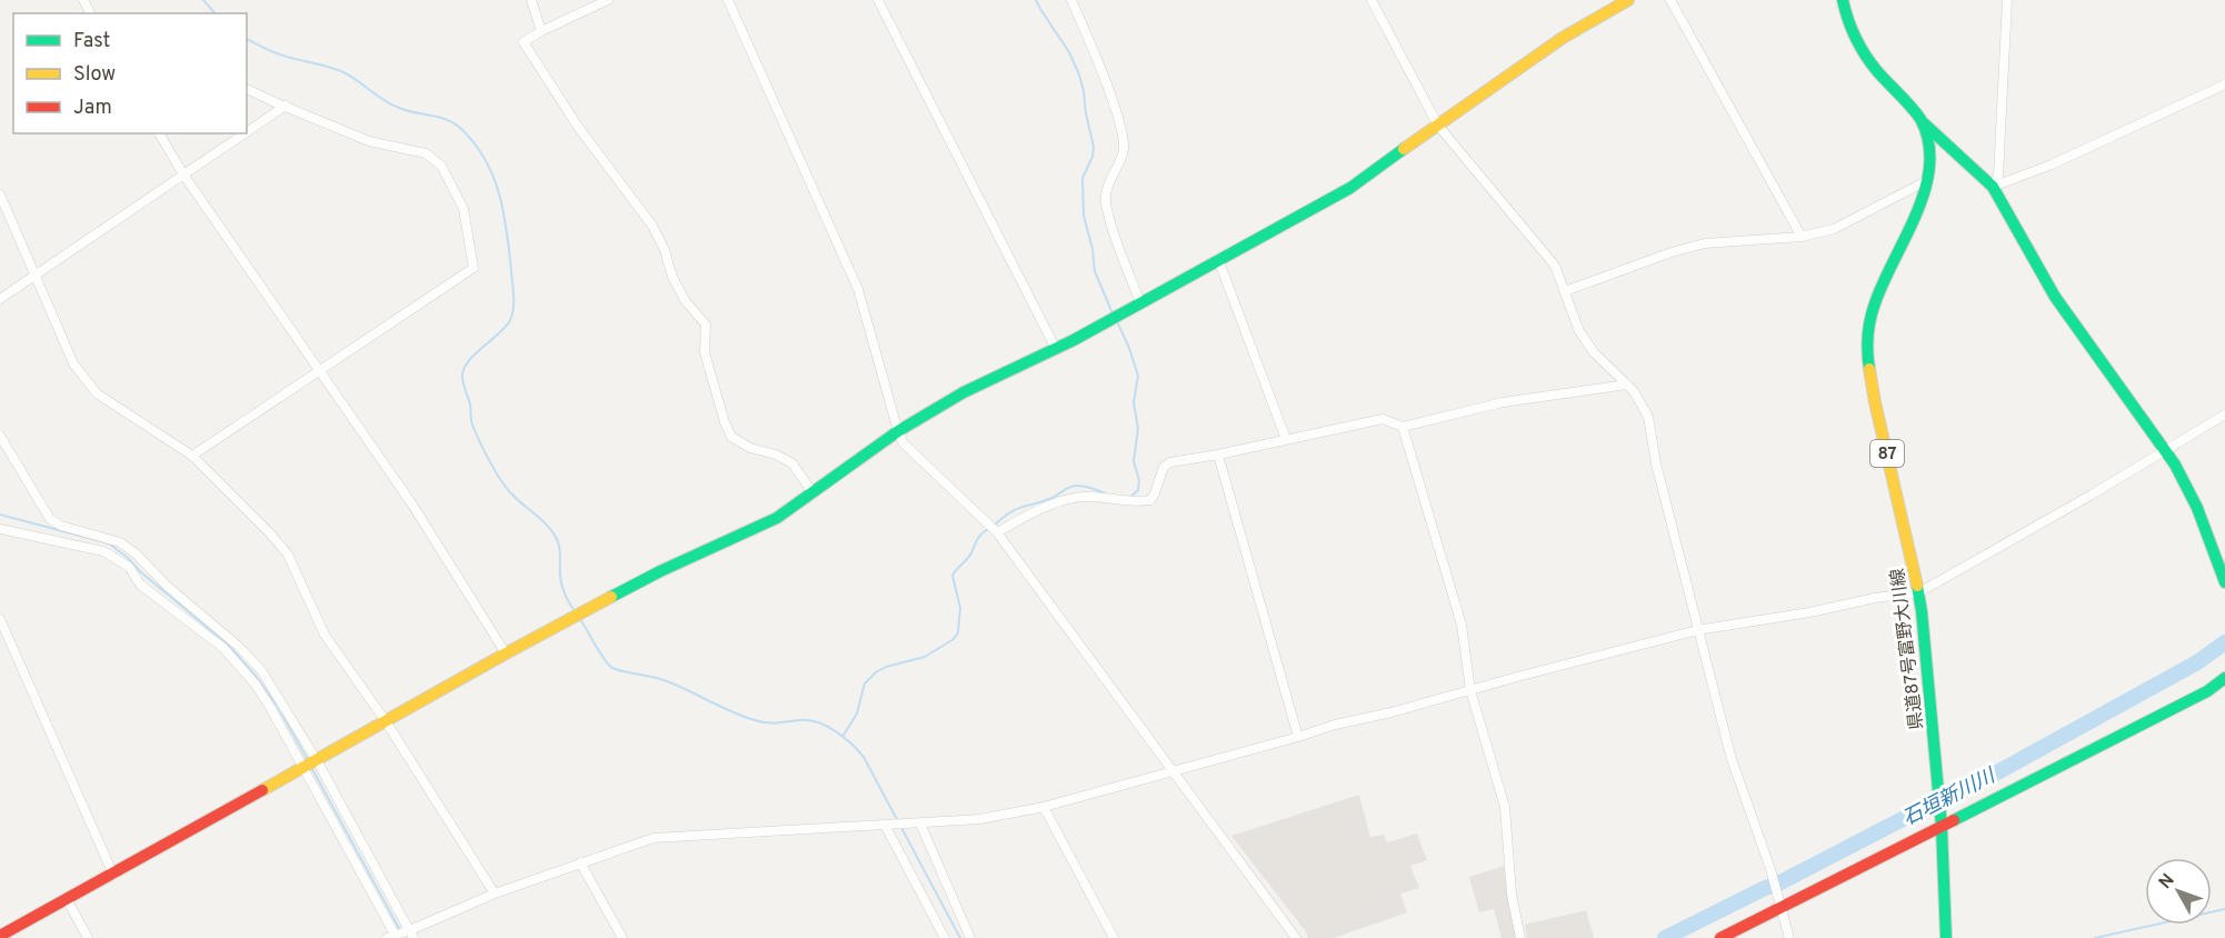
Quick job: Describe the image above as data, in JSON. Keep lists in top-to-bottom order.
{
  "streets": {
    "street": ["87", "県道87号富野大川線"]
  },
  "water": ["石垣新川川"],
  "legend": ["Fast", "Slow", "Jam"],
  "north": "top left"
}
